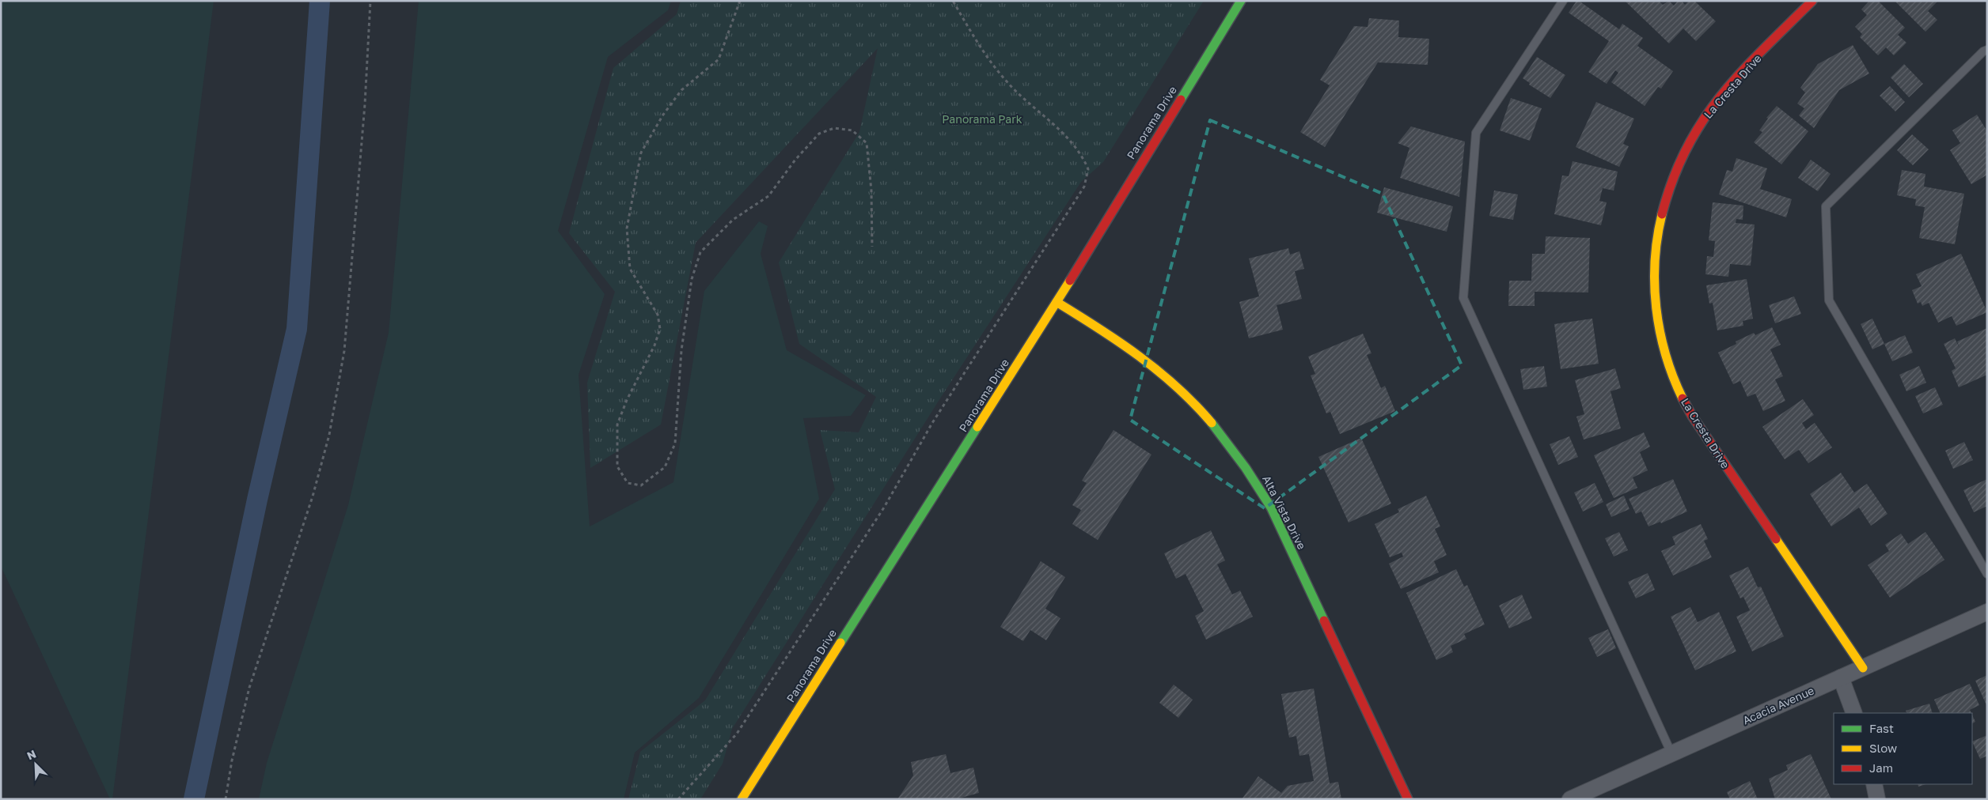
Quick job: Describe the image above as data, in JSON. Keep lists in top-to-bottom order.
{
  "streets": {
    "street": [
      "La Cresta Drive",
      "Panorama Drive",
      "Alta Vista Drive",
      "Acacia Avenue"
    ]
  },
  "crossings": [
    ["La Cresta Drive", "Acacia Avenue"],
    ["Panorama Drive", "Alta Vista Drive"]
  ],
  "parks": ["Panorama Park"],
  "legend": ["Fast", "Slow", "Jam"],
  "north": "top left"
}
